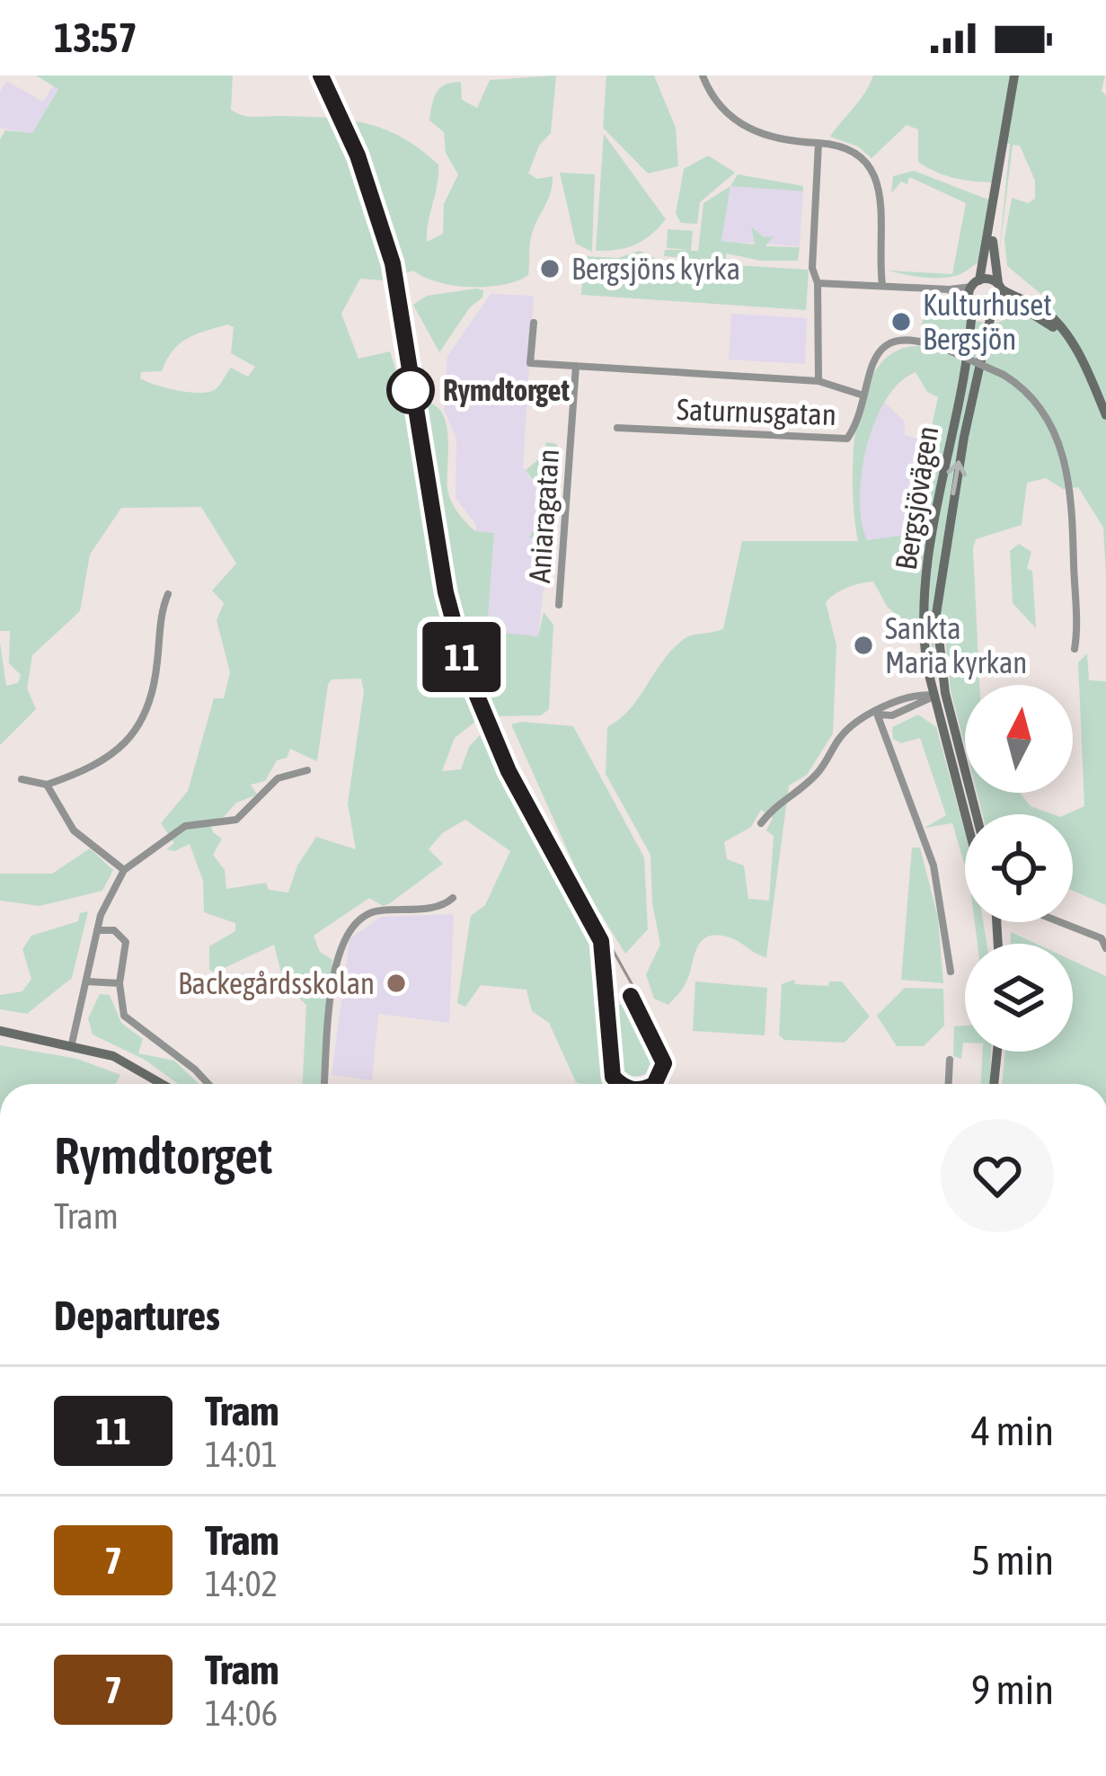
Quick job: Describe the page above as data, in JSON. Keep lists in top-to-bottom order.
{
  "streets": {
    "street": ["Saturnusgatan", "Bergsjövägen", "Aniaragatan"]
  },
  "places": [
    "Bergsjöns kyrka",
    "Kulturhuset Bergsjön",
    "Rymdtorget",
    "Sankta Maria kyrkan",
    "Backegårdsskolan"
  ],
  "lines": ["tram line 11"],
  "north": "top",
  "page": {
    "status": "13:57",
    "on_map": "11",
    "heading": [
      ["Rymdtorget", "Tram"],
      "Departures"
    ],
    "list": [
      {
        "mark": "11",
        "name": "Tram",
        "note": "14:01",
        "value": "4 min"
      },
      {
        "mark": "7",
        "name": "Tram",
        "note": "14:02",
        "value": "5 min"
      },
      {
        "mark": "7",
        "name": "Tram",
        "note": "14:06",
        "value": "9 min"
      }
    ]
  }
}
